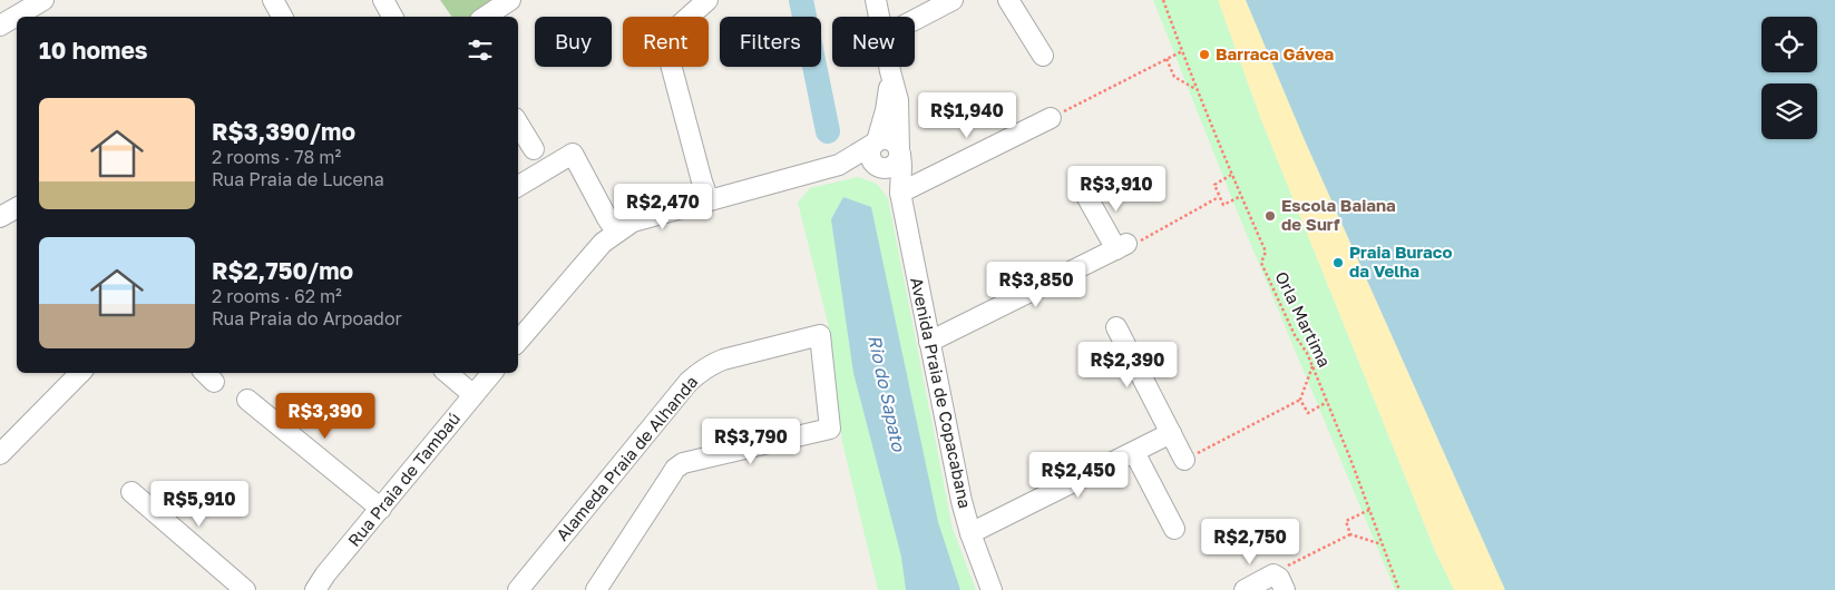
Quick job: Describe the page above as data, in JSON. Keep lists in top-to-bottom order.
{
  "streets": {
    "street": ["Avenida Praia de Copacabana", "Alameda Praia de Alhanda", "Rua Praia de Tambaú"],
    "path": ["Orla Martima"]
  },
  "water": ["Rio do Sapato"],
  "places": ["Barraca Gávea", "Escola Baiana de Surf", "Praia Buraco da Velha"],
  "page": {
    "chip": [
      "Buy",
      "Rent",
      "Filters",
      "New"
    ],
    "heading": "10 homes",
    "list": [
      {
        "name": "R$3,390/mo",
        "note": "2 rooms · 78 m² · Rua Praia de Lucena"
      },
      {
        "name": "R$2,750/mo",
        "note": "2 rooms · 62 m² · Rua Praia do Arpoador"
      }
    ],
    "price": [
      "R$1,940",
      "R$3,910",
      "R$2,470",
      "R$3,850",
      "R$2,390",
      "R$3,390",
      "R$3,790",
      "R$2,450",
      "R$5,910",
      "R$2,750"
    ]
  }
}
